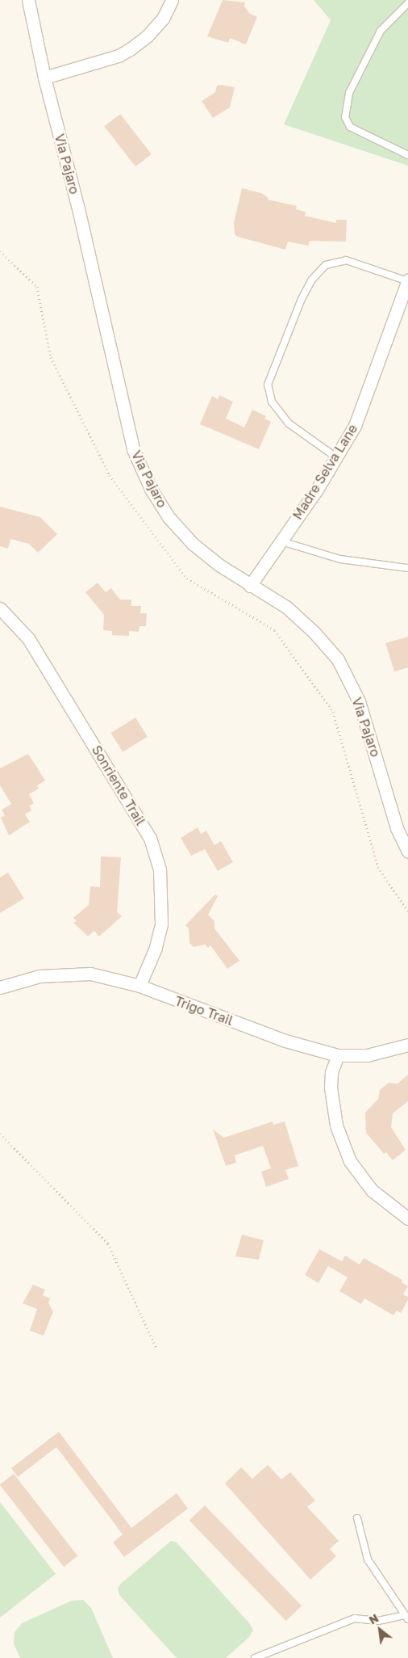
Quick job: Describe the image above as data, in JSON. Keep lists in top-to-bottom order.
{
  "streets": {
    "street": [
      "Via Pajaro",
      "Madre Selva Lane",
      "Sonriente Trail",
      "Trigo Trail"
    ]
  },
  "crossings": [
    ["Via Pajaro", "Madre Selva Lane"],
    ["Sonriente Trail", "Trigo Trail"]
  ],
  "north": "top left"
}
